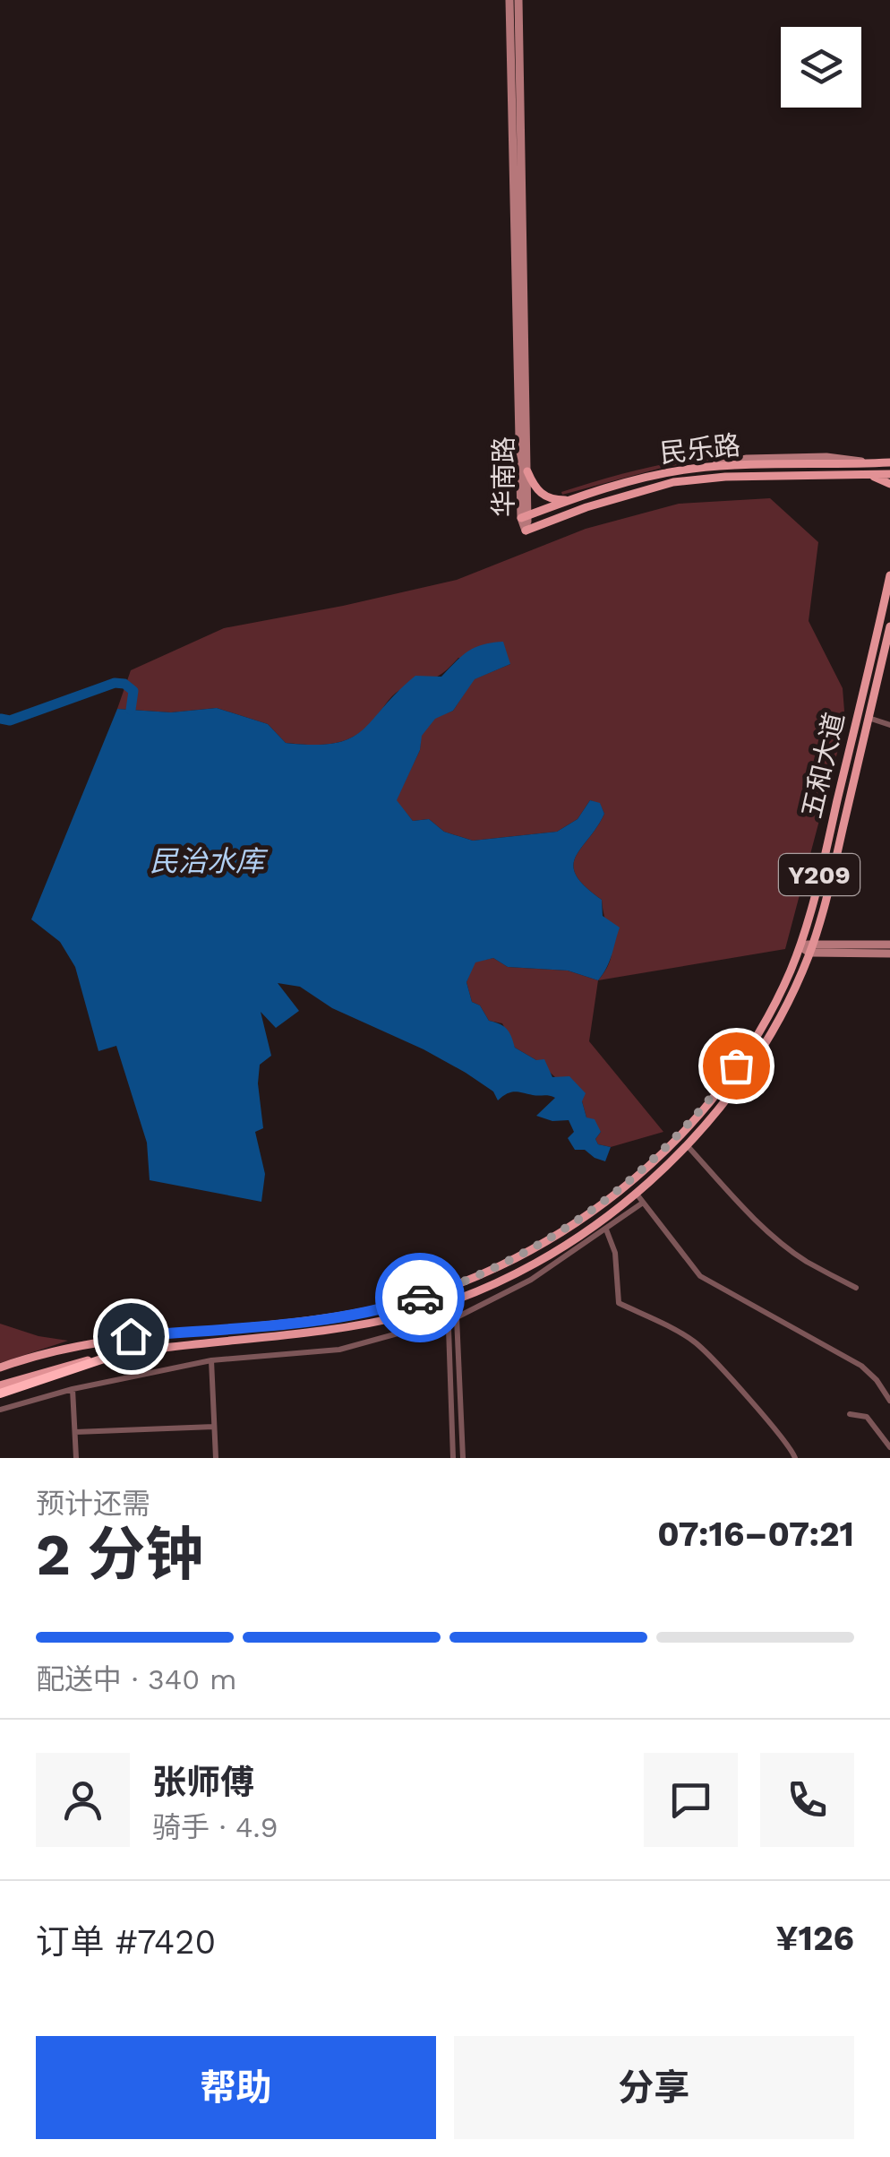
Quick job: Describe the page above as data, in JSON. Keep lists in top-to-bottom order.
{
  "streets": {
    "main road": [
      "民乐路",
      "华南路",
      "五和大道",
      "Y209"
    ]
  },
  "crossings": [
    ["民乐路", "华南路"],
    ["五和大道", "Y209"]
  ],
  "water": ["民治水库"],
  "page": {
    "heading": ["2 分钟", "预计还需", "07:16–07:21"],
    "panel": [
      "张师傅",
      "骑手 · 4.9",
      "订单 #7420",
      "¥126"
    ],
    "bar": "配送中 · 340 m",
    "buttons": ["帮助", "分享"]
  }
}
